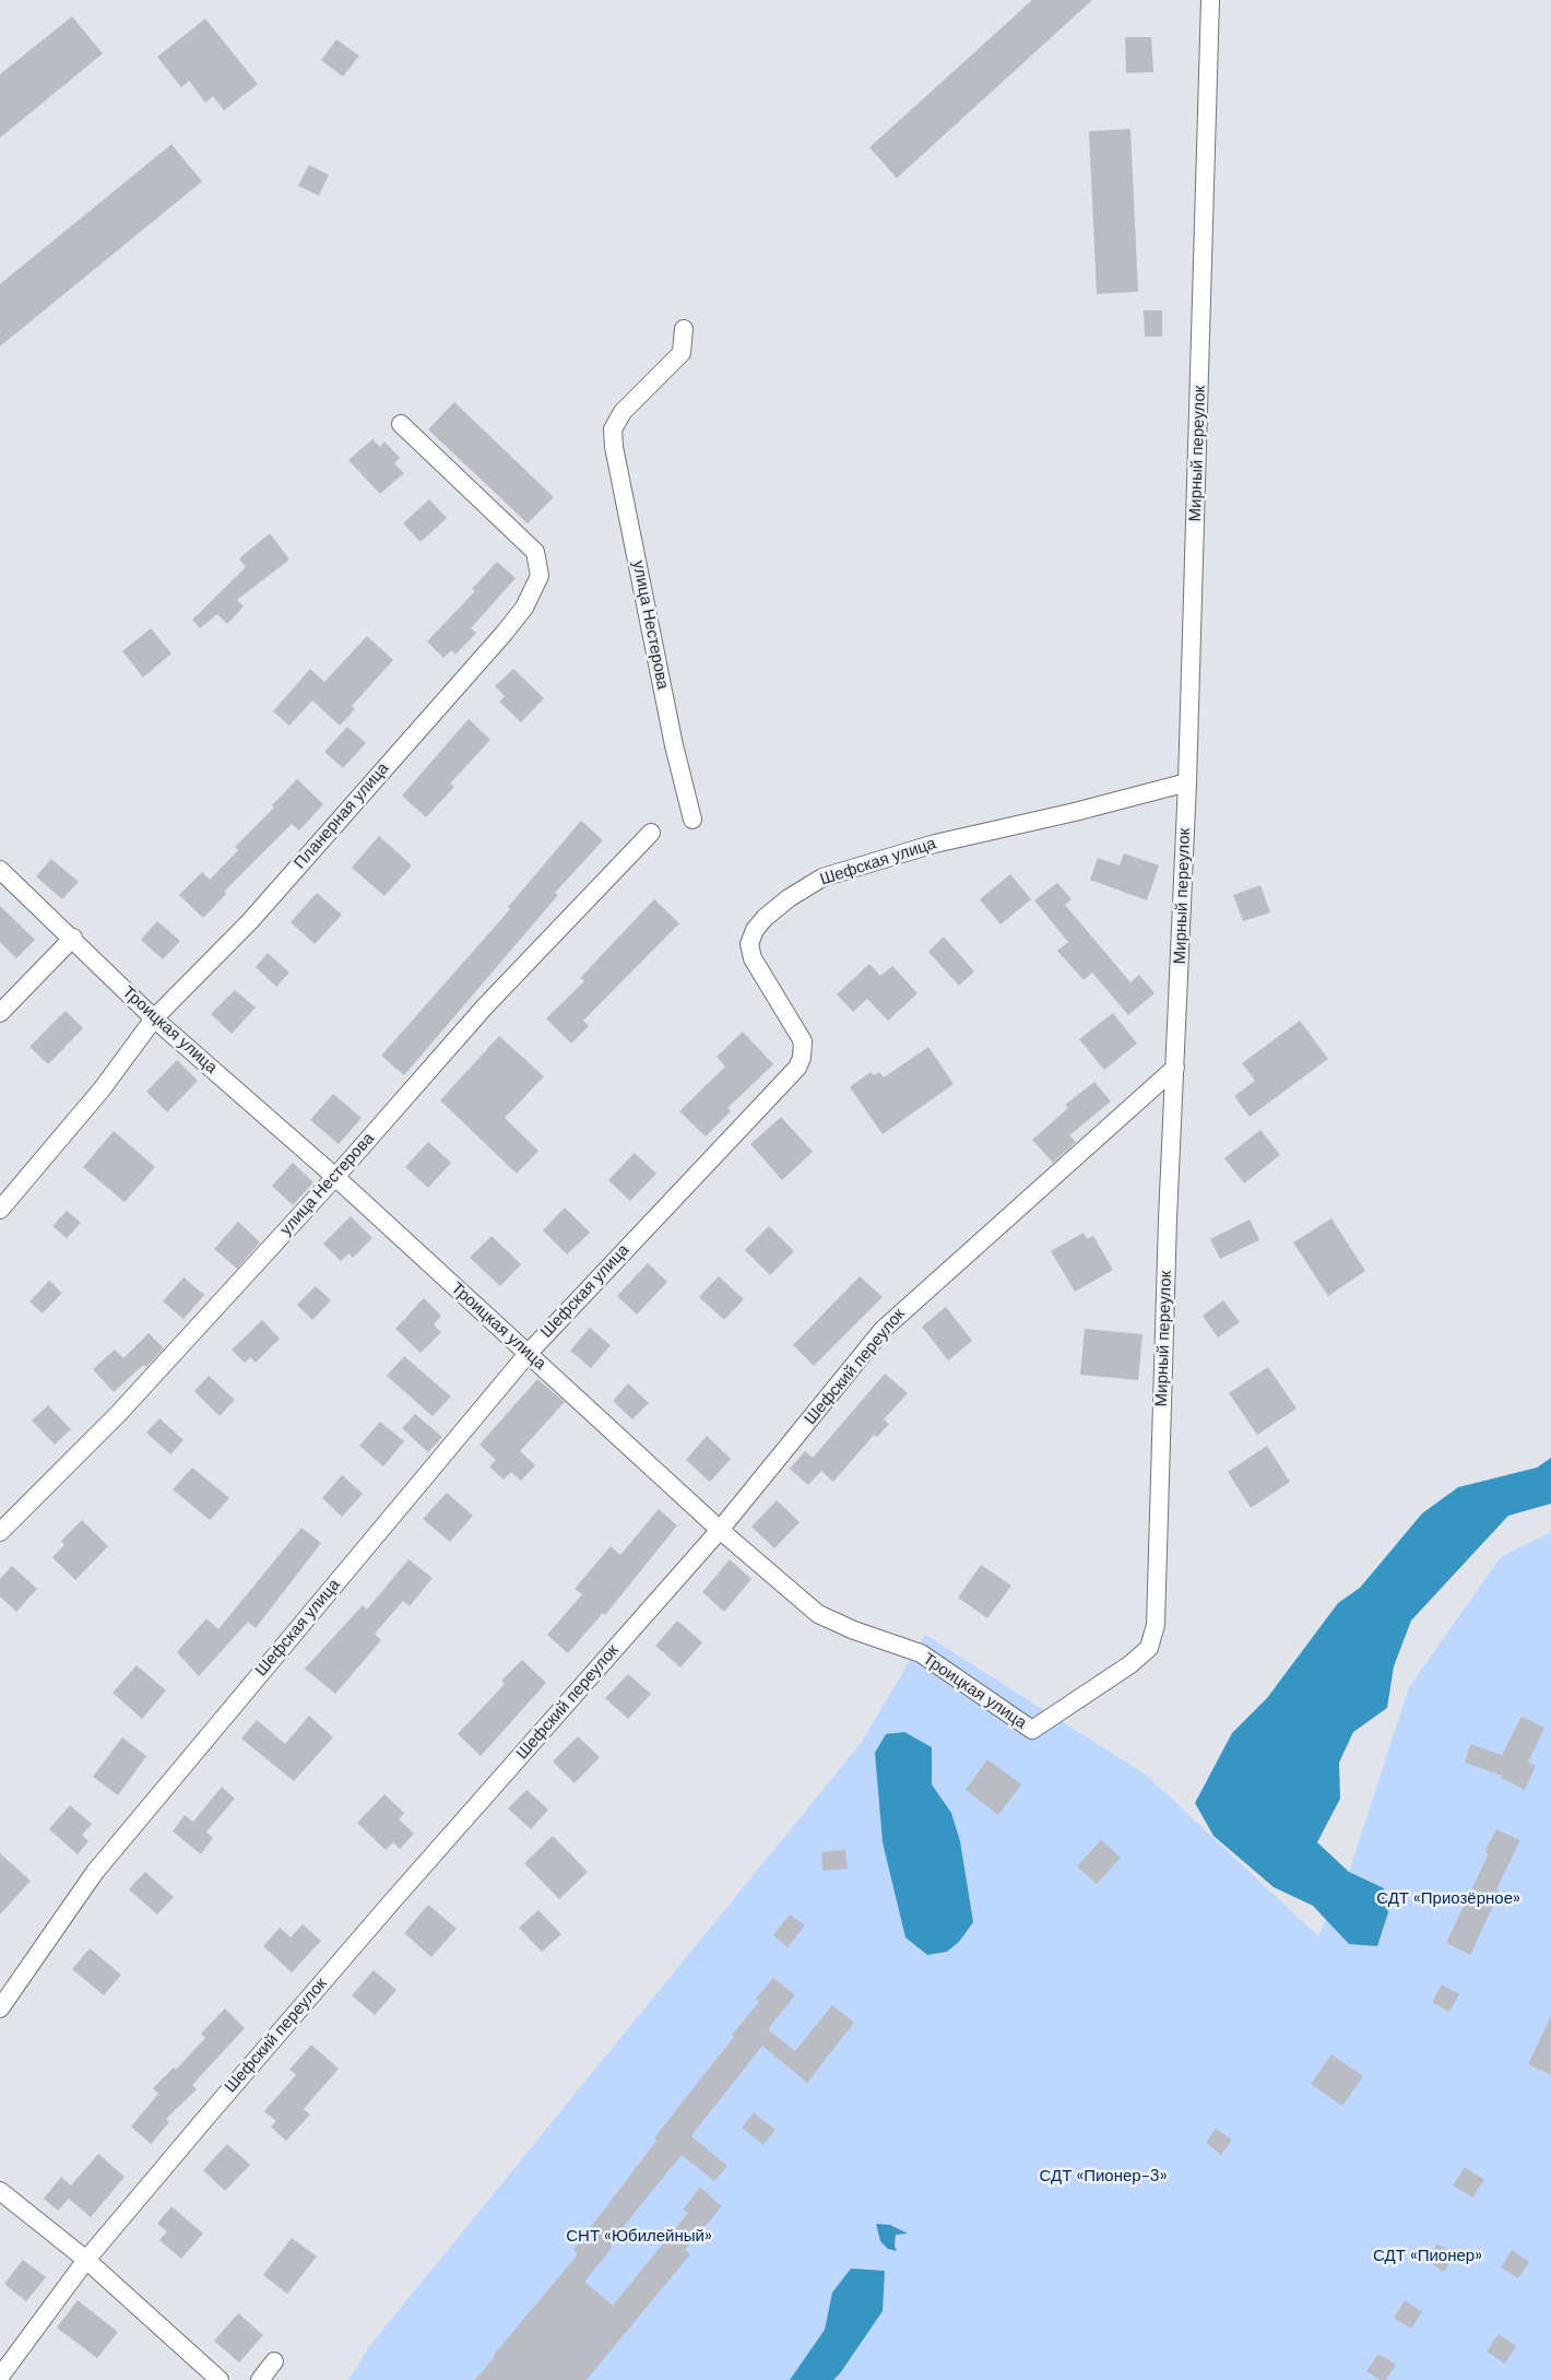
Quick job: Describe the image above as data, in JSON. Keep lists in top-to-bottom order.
{
  "streets": {
    "street": [
      "Мирный переулок",
      "улица Нестерова",
      "Планерная улица",
      "Шефская улица",
      "Троицкая улица",
      "Шефский переулок"
    ]
  },
  "crossings": [
    ["Мирный переулок", "Шефская улица"],
    ["Мирный переулок", "Троицкая улица"],
    ["Мирный переулок", "Шефский переулок"],
    ["улица Нестерова", "Троицкая улица"],
    ["Планерная улица", "Троицкая улица"],
    ["Шефская улица", "Троицкая улица"],
    ["Троицкая улица", "Шефский переулок"]
  ],
  "parks": [
    "СДТ «Приозёрное»",
    "СДТ «Пионер-3»",
    "СНТ «Юбилейный»",
    "СДТ «Пионер»"
  ]
}
